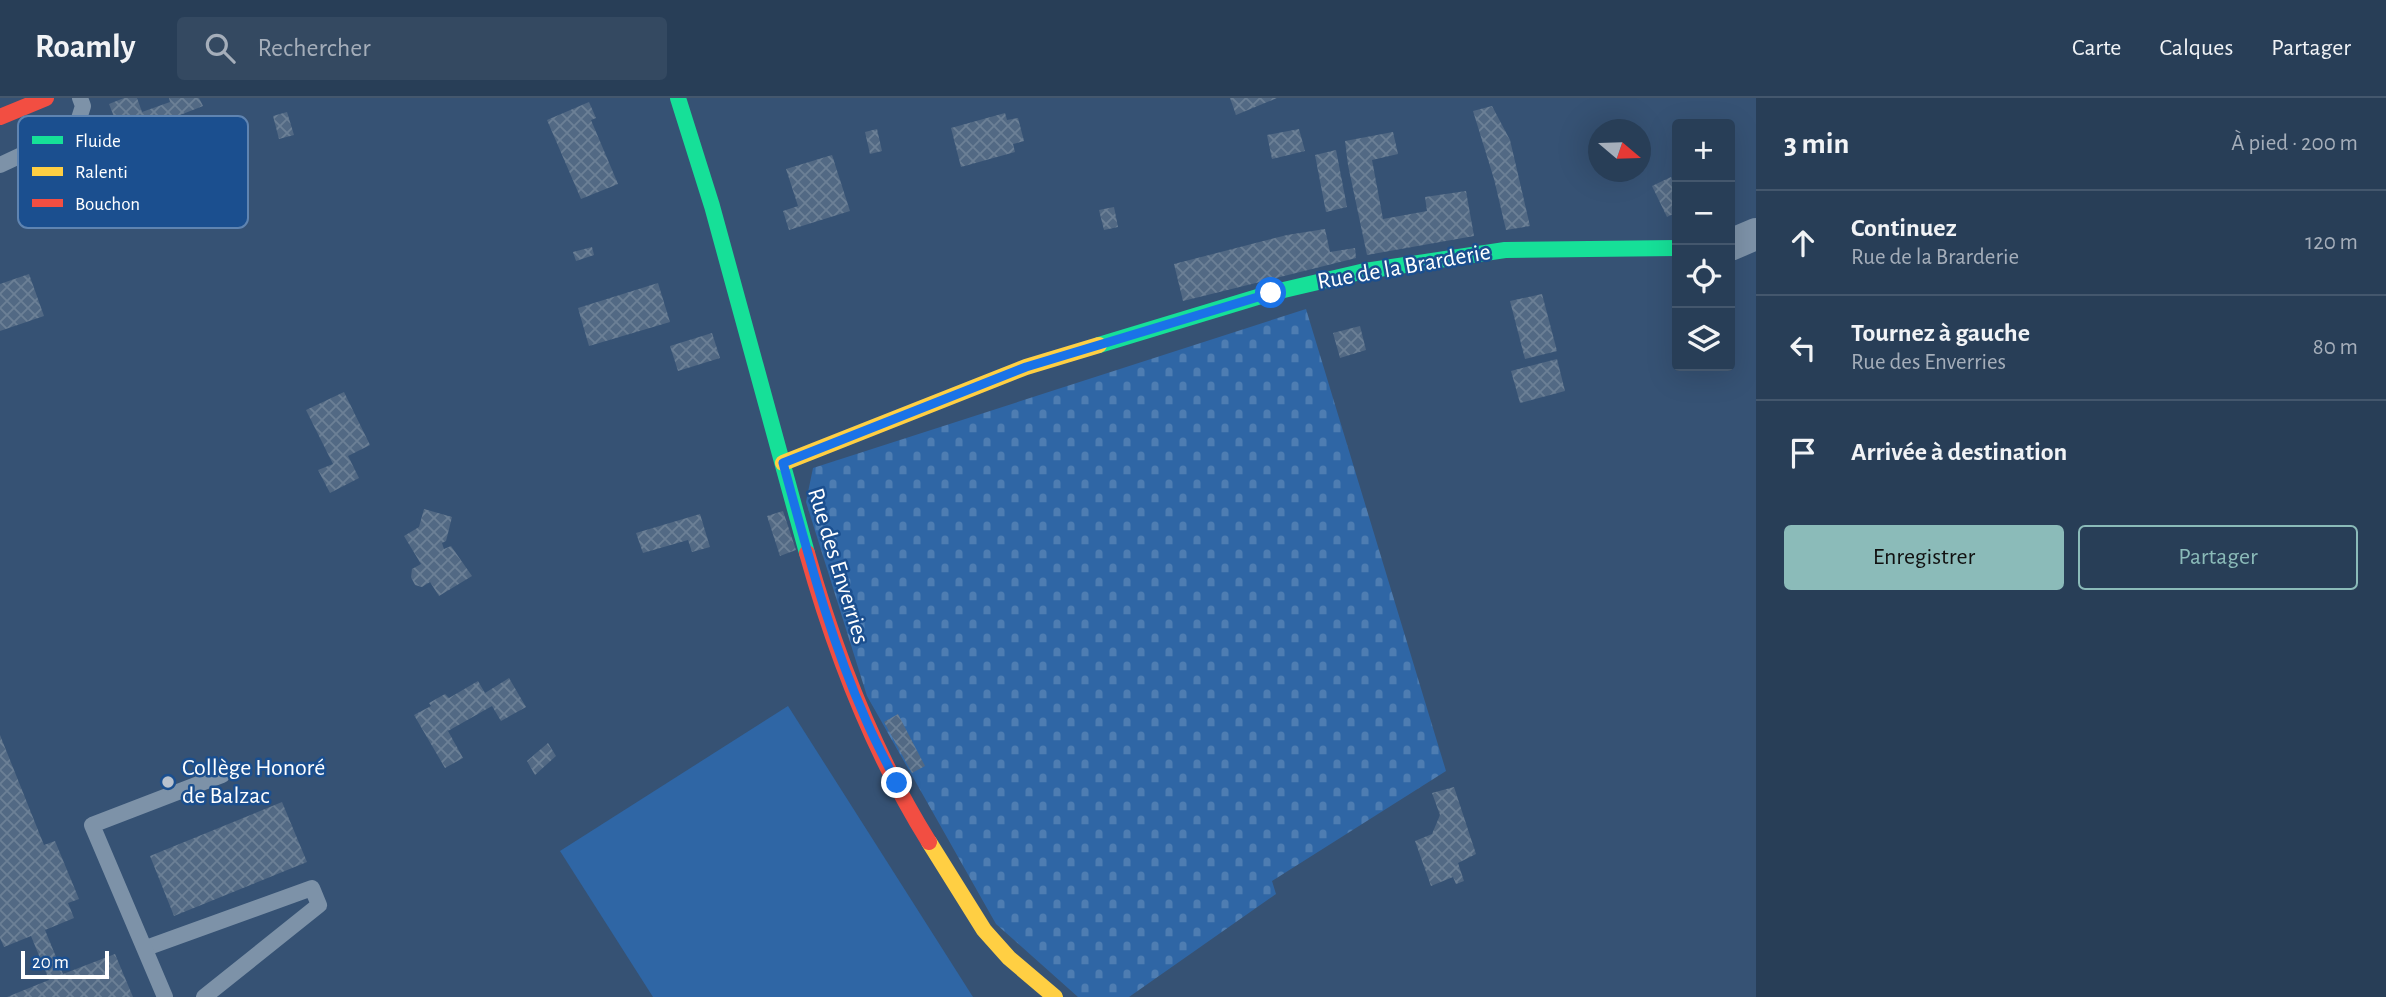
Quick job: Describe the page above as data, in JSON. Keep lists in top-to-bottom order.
{
  "streets": {
    "street": ["Rue de la Brarderie", "Rue des Enverries"]
  },
  "crossings": [
    ["Rue de la Brarderie", "Rue des Enverries"]
  ],
  "places": ["Collège Honoré de Balzac"],
  "legend": ["Fluide", "Ralenti", "Bouchon"],
  "scale_bar": "20 m",
  "north": "right",
  "page": {
    "header": "Roamly",
    "search": "Rechercher",
    "nav": ["Carte", "Calques", "Partager"],
    "heading": ["3 min", "À pied · 200 m"],
    "map_buttons": ["+", "−"],
    "list": [
      ["Continuez", "Rue de la Brarderie", "120 m"],
      ["Tournez à gauche", "Rue des Enverries", "80 m"],
      "Arrivée à destination"
    ],
    "buttons": ["Enregistrer", "Partager"],
    "scale": "20 m"
  }
}
